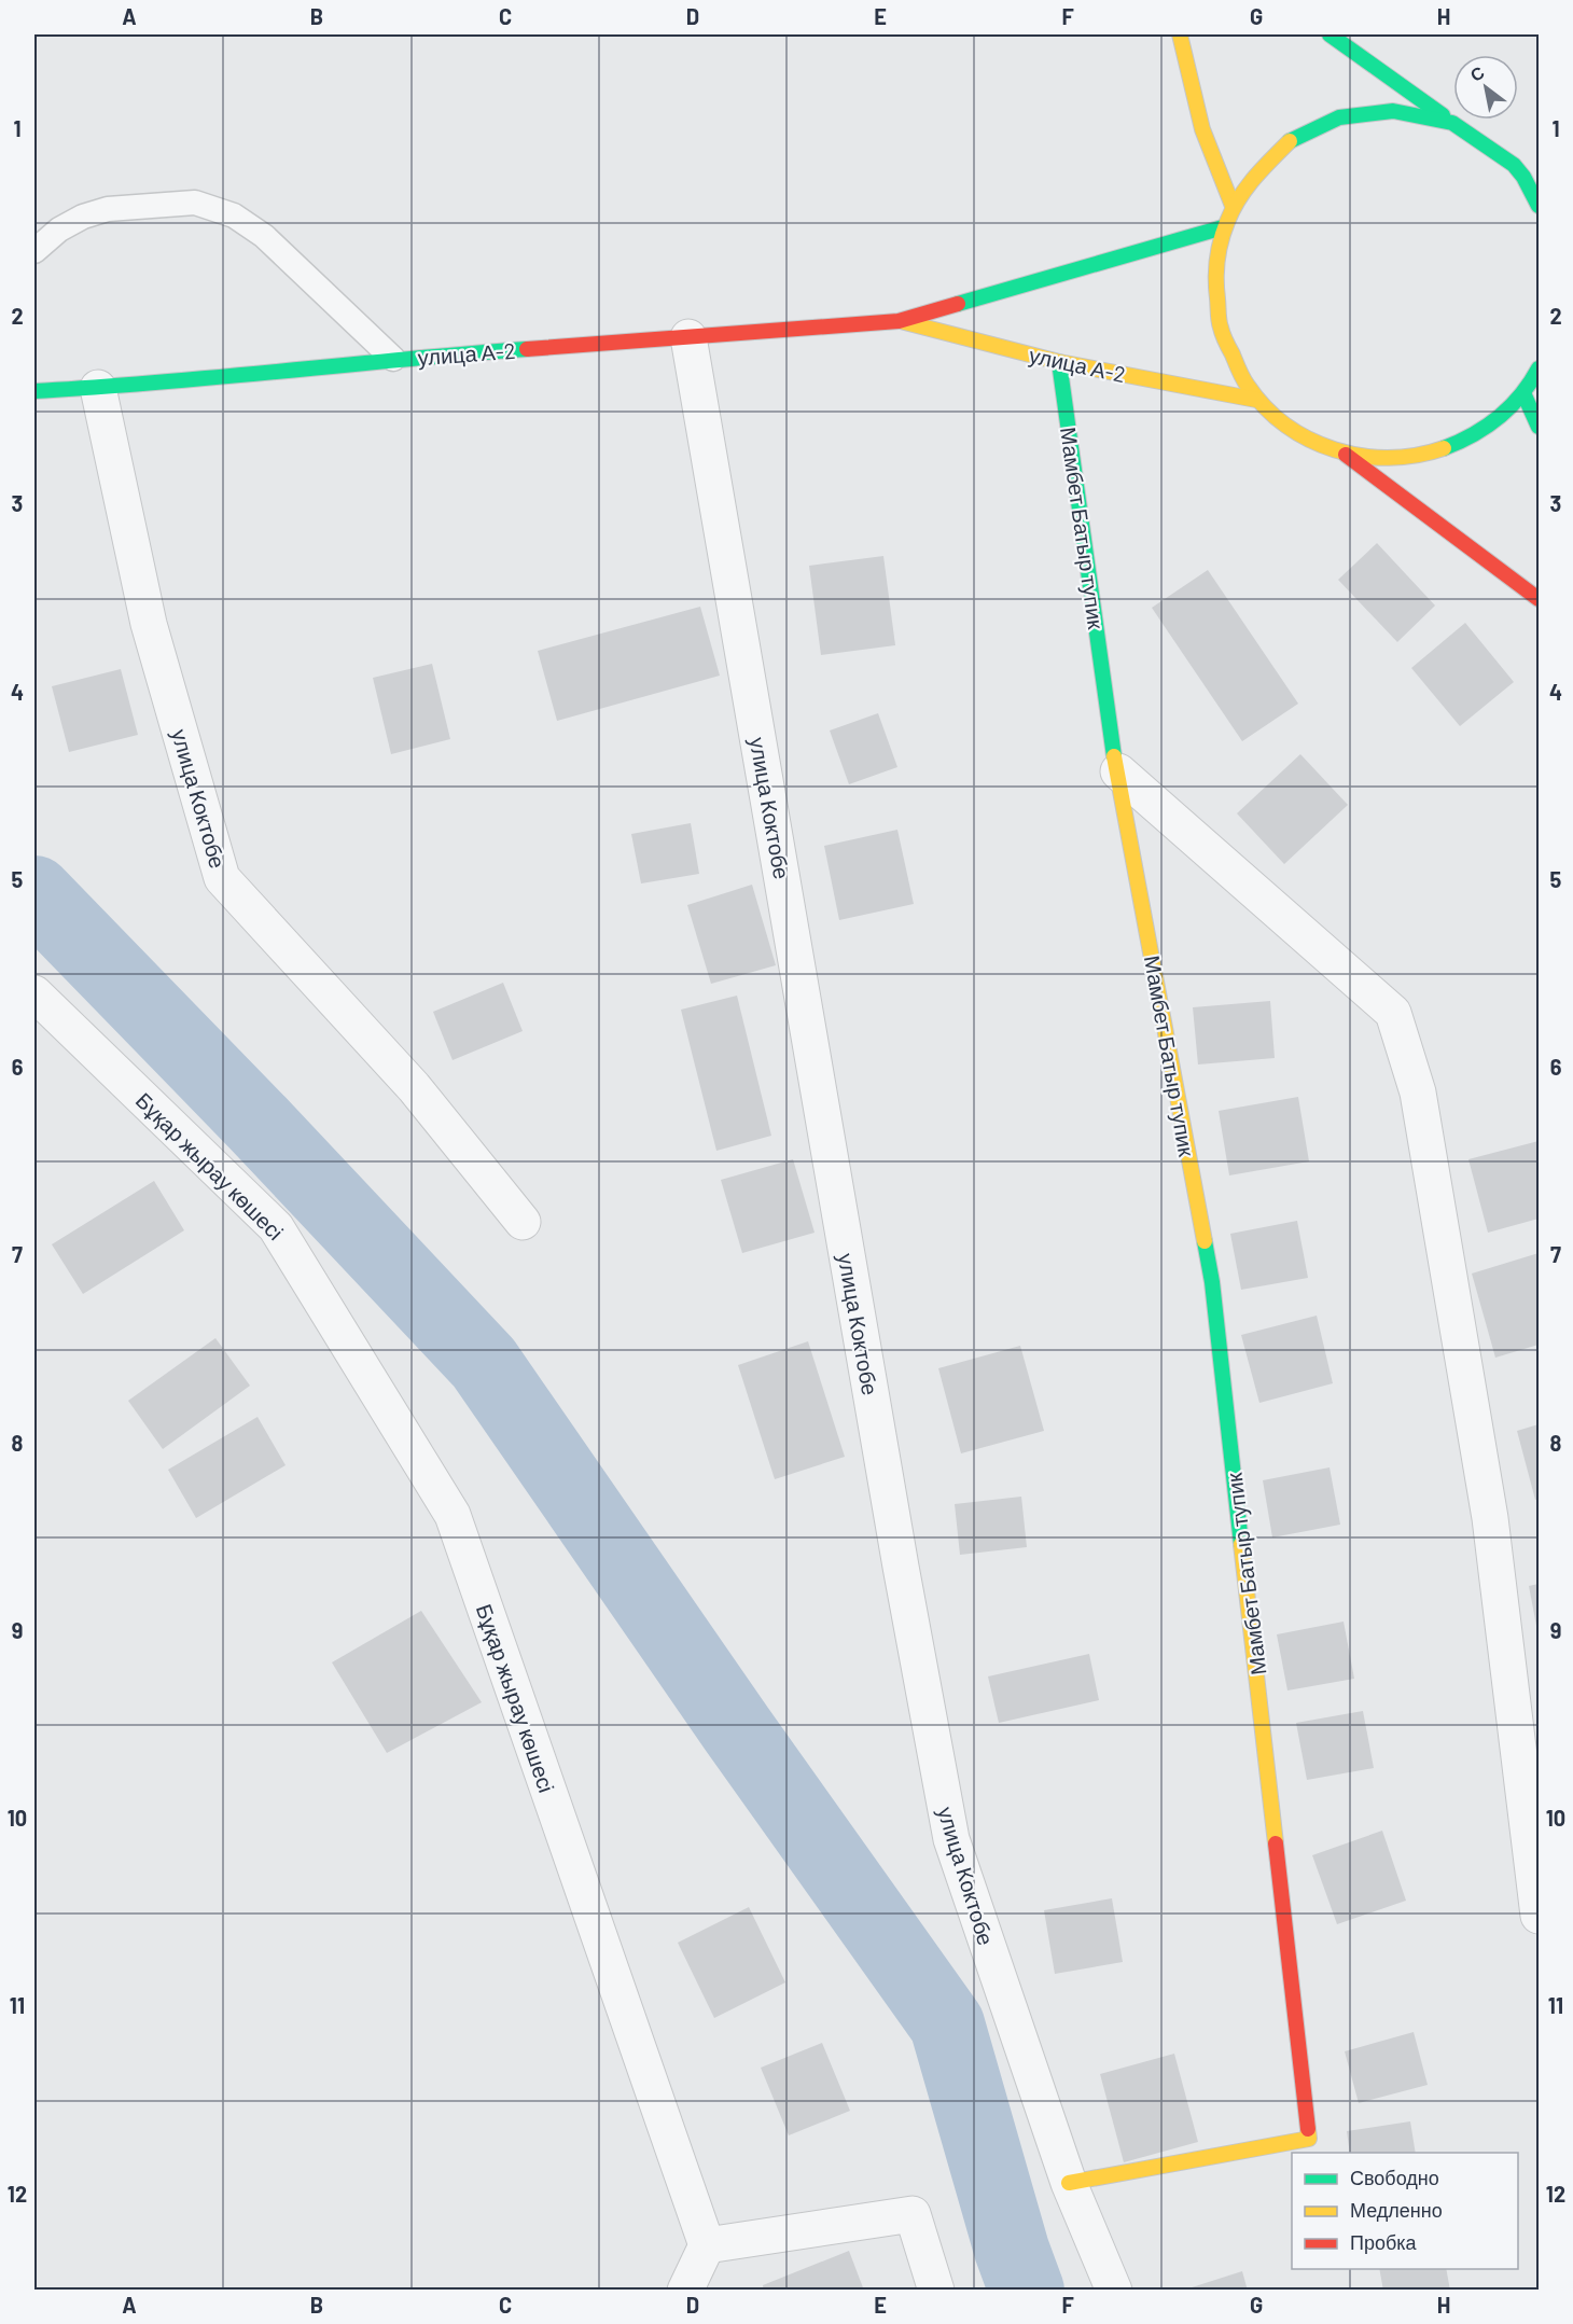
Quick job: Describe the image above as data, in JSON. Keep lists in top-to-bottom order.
{
  "streets": {
    "main road": ["улица А-2", "Мамбет Батыр тупик"],
    "street": ["улица Коктобе", "Бұқар жырау көшесі"]
  },
  "crossings": [
    ["улица А-2", "Мамбет Батыр тупик"],
    ["улица А-2", "улица Коктобе"],
    ["Мамбет Батыр тупик", "улица Коктобе"]
  ],
  "legend": ["Свободно", "Медленно", "Пробка"],
  "north": "top left",
  "grid": {
    "columns": [
      "A",
      "B",
      "C",
      "D",
      "E",
      "F",
      "G",
      "H"
    ],
    "rows": [
      "1",
      "2",
      "3",
      "4",
      "5",
      "6",
      "7",
      "8",
      "9",
      "10",
      "11",
      "12"
    ]
  }
}
